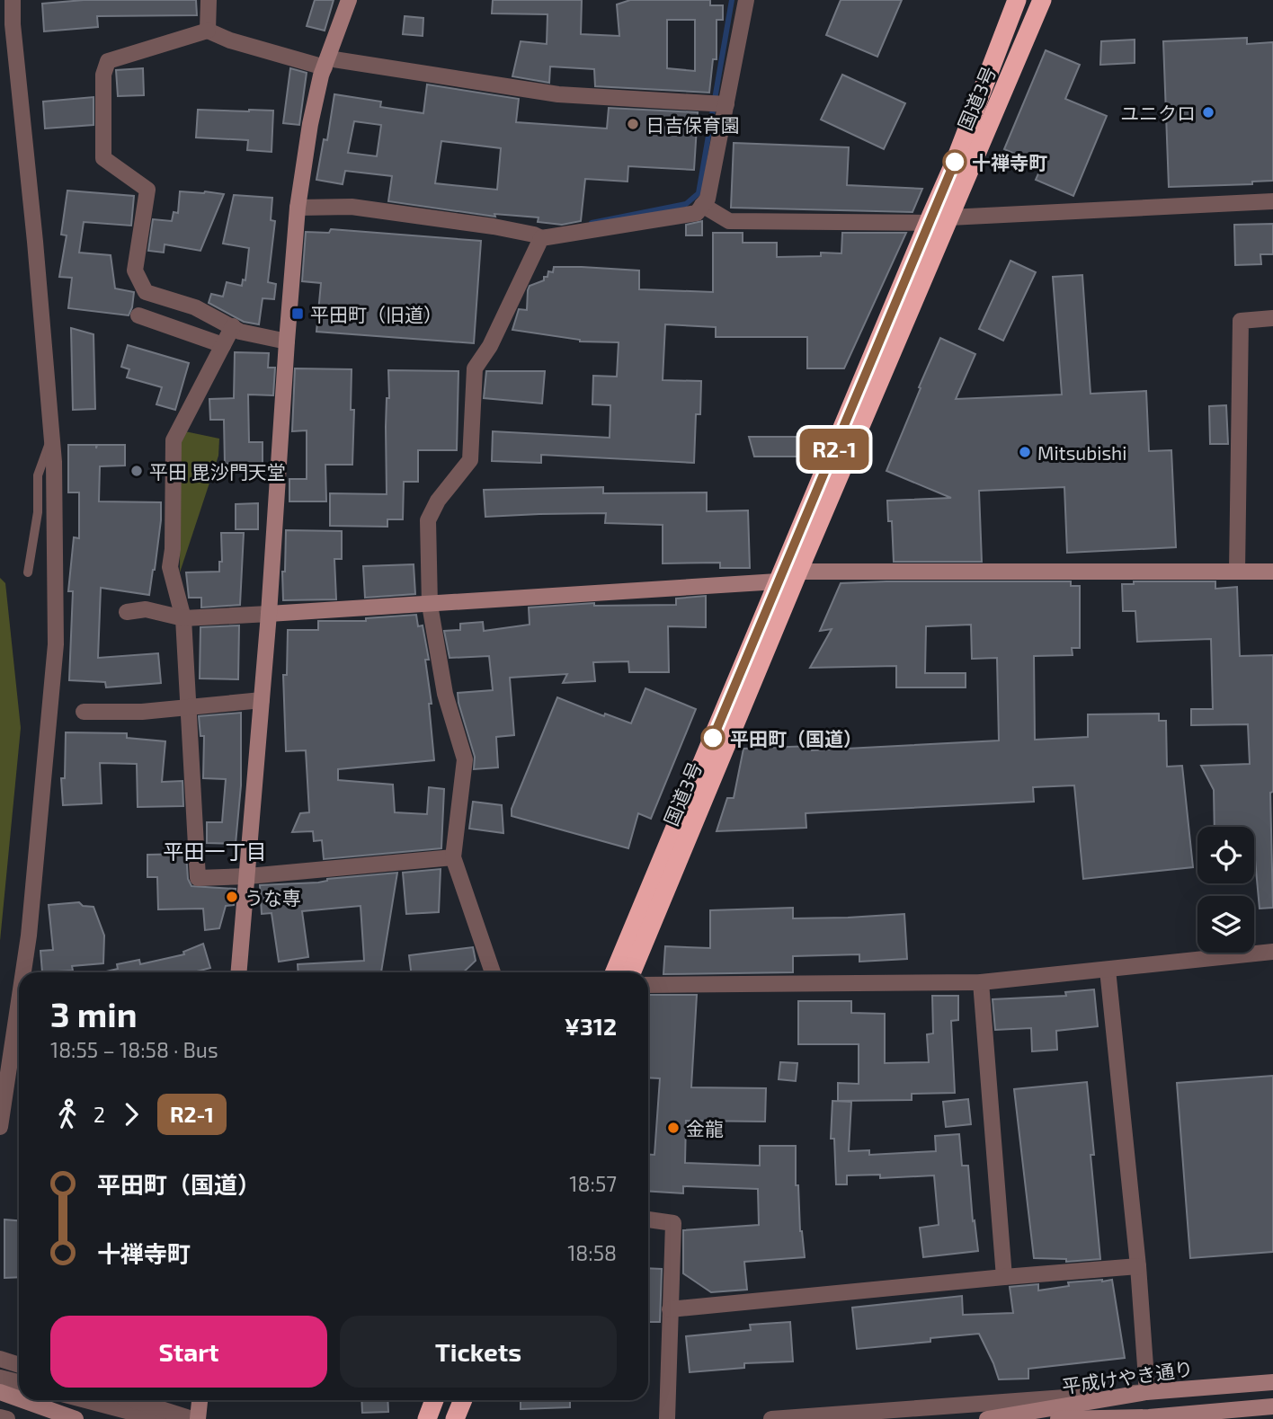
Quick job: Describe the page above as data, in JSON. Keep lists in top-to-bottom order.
{
  "streets": {
    "highway": ["国道3号"],
    "street": ["平成けやき通り"]
  },
  "districts": ["平田一丁目"],
  "places": {
    "other": [
      "ユニクロ",
      "日吉保育園",
      "十禅寺町",
      "Mitsubishi",
      "平田 毘沙門天堂",
      "平田町（国道）",
      "うな専",
      "金龍"
    ],
    "transit": ["平田町（旧道）"]
  },
  "lines": ["bus line R2-1"],
  "page": {
    "on_map": "R2-1",
    "heading": ["3 min", "18:55 – 18:58 · Bus", "¥312"],
    "legs": ["2", "R2-1"],
    "list": [
      {
        "name": "平田町（国道）",
        "value": "18:57"
      },
      {
        "name": "十禅寺町",
        "value": "18:58"
      }
    ],
    "buttons": ["Start", "Tickets"]
  }
}
